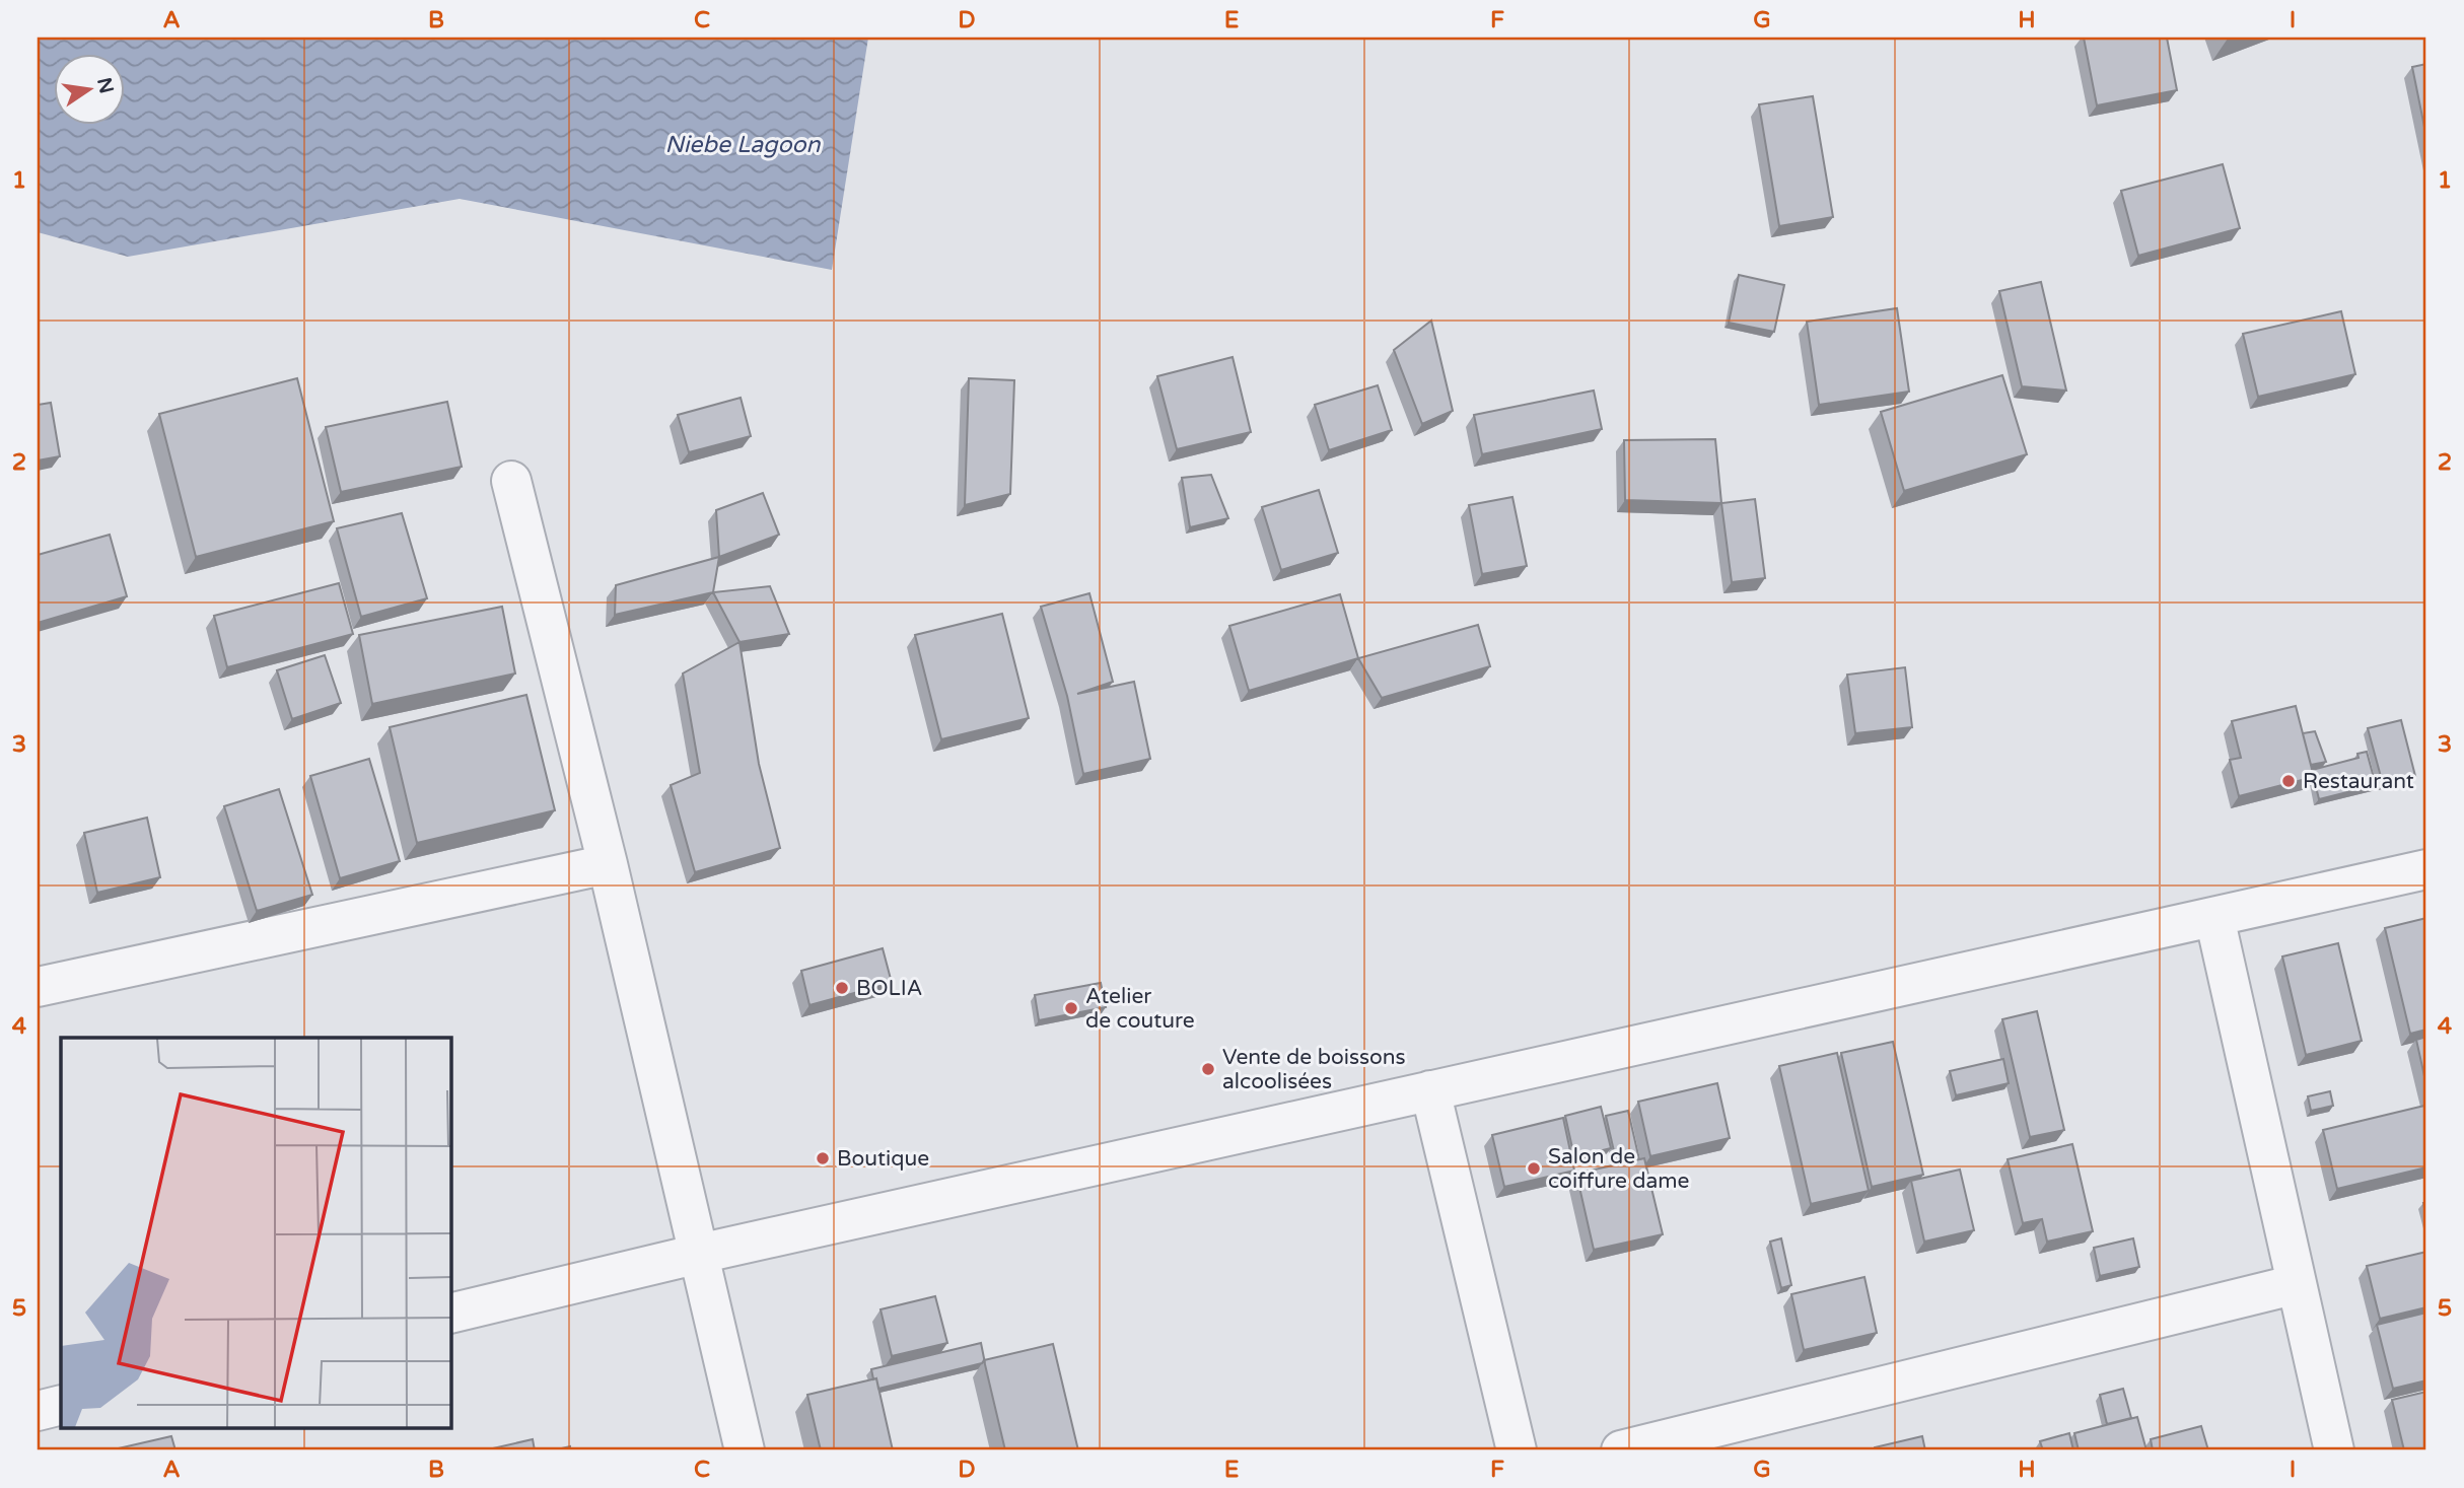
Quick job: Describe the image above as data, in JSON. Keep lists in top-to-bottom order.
{
  "water": ["Niebe Lagoon"],
  "places": [
    "Restaurant",
    "BOLIA",
    "Atelier de couture",
    "Vente de boissons alcoolisées",
    "Boutique",
    "Salon de coiffure dame"
  ],
  "north": "right",
  "grid": {
    "columns": [
      "A",
      "B",
      "C",
      "D",
      "E",
      "F",
      "G",
      "H",
      "I"
    ],
    "rows": [
      "1",
      "2",
      "3",
      "4",
      "5"
    ]
  }
}
